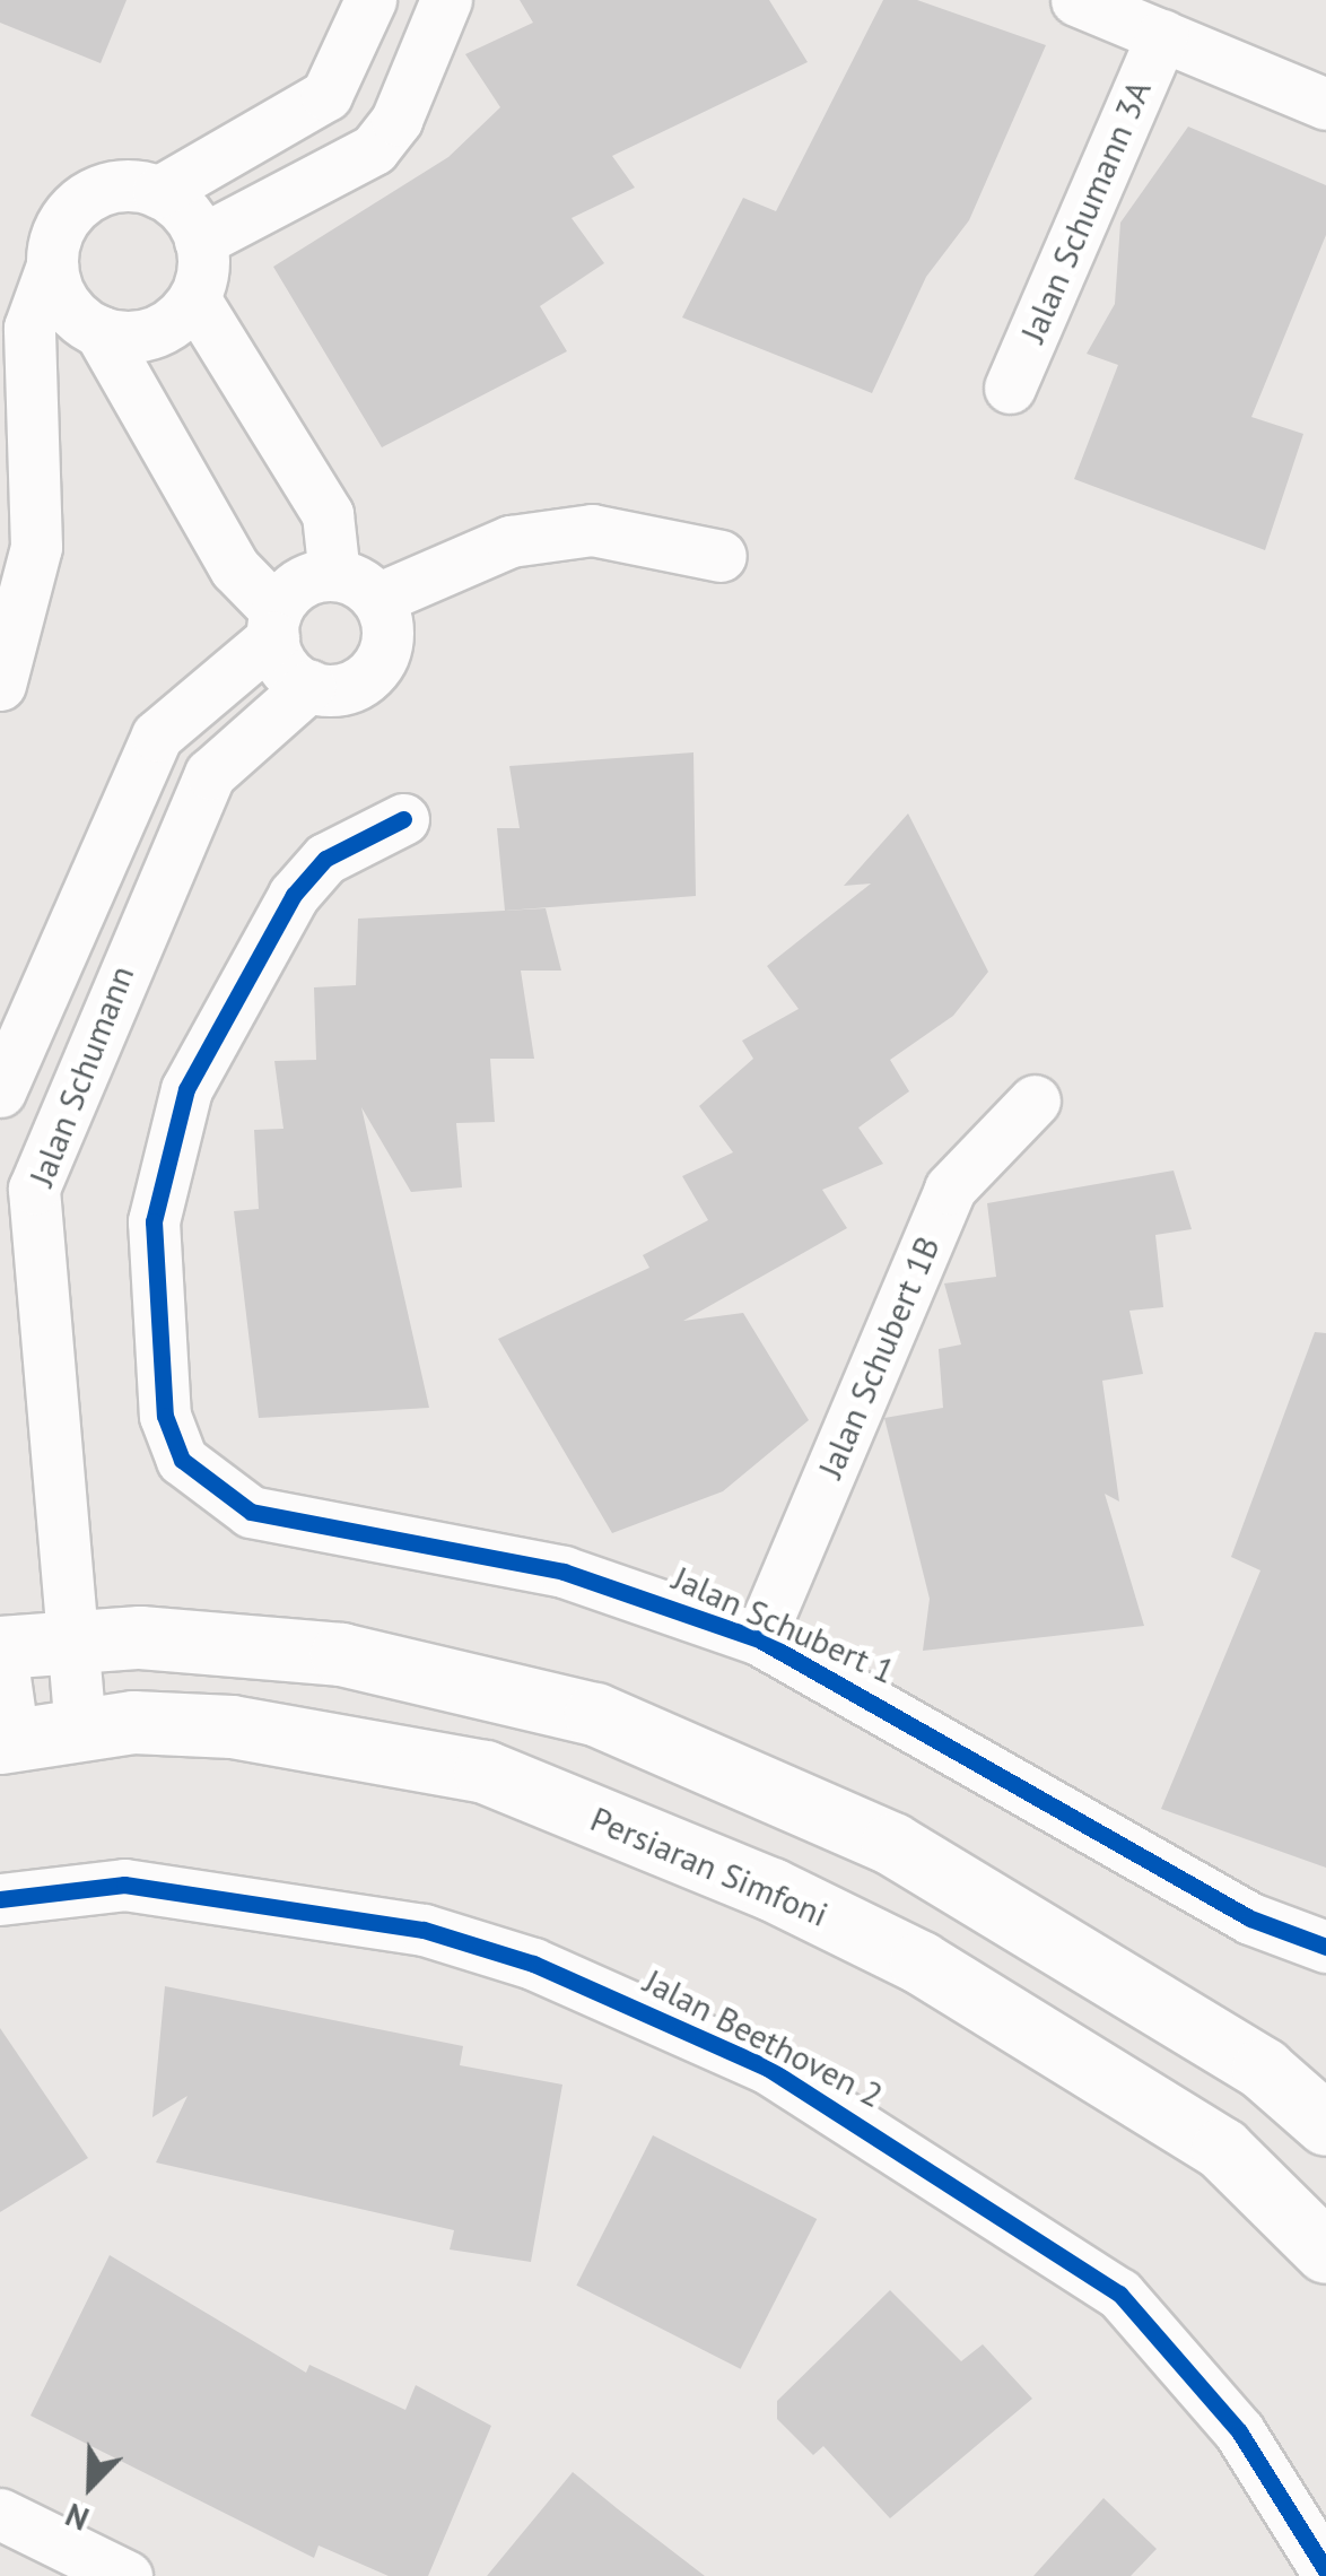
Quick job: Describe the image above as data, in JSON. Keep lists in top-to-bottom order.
{
  "streets": {
    "street": [
      "Jalan Schumann 3A",
      "Jalan Schumann",
      "Jalan Schubert 1B",
      "Jalan Schubert 1",
      "Persiaran Simfoni",
      "Jalan Beethoven 2"
    ]
  },
  "crossings": [
    ["Jalan Schumann", "Persiaran Simfoni"],
    ["Jalan Schubert 1B", "Jalan Schubert 1"]
  ],
  "north": "bottom left"
}
